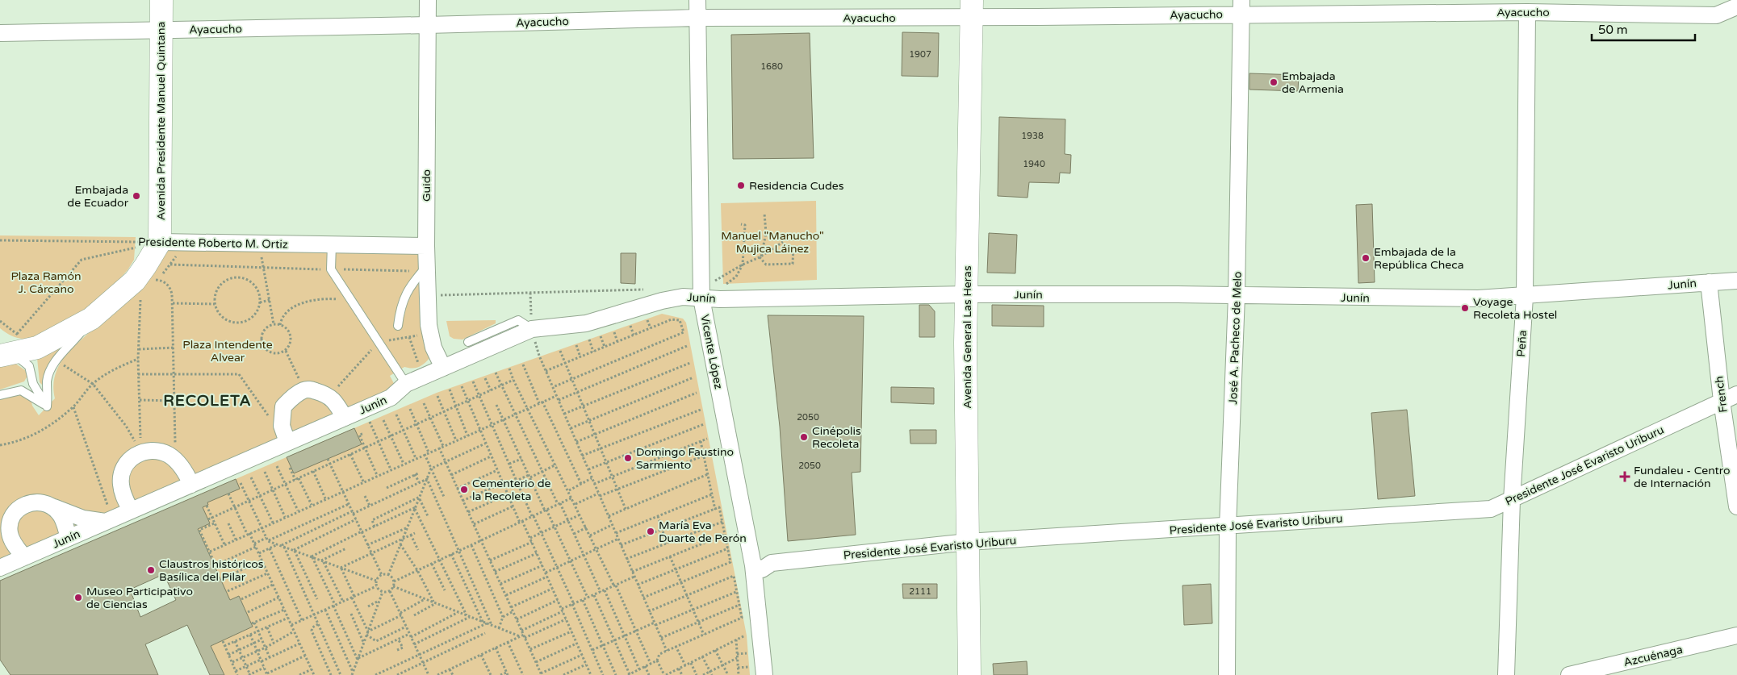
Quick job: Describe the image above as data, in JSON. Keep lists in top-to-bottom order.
{
  "streets": {
    "main road": ["Avenida Presidente Manuel Quintana", "Avenida General Las Heras"],
    "street": [
      "Ayacucho",
      "Guido",
      "Presidente Roberto M. Ortiz",
      "Junín",
      "José A. Pacheco de Melo",
      "Peña",
      "Vicente López",
      "French",
      "Presidente José Evaristo Uriburu",
      "Azcuénaga"
    ]
  },
  "crossings": [
    ["Ayacucho", "Avenida Presidente Manuel Quintana"],
    ["Ayacucho", "Guido"],
    ["Ayacucho", "Avenida General Las Heras"],
    ["Ayacucho", "José A. Pacheco de Melo"],
    ["Ayacucho", "Peña"],
    ["Ayacucho", "Vicente López"],
    ["Avenida Presidente Manuel Quintana", "Presidente Roberto M. Ortiz"],
    ["Guido", "Presidente Roberto M. Ortiz"],
    ["Guido", "Junín"],
    ["Junín", "Avenida General Las Heras"],
    ["Junín", "José A. Pacheco de Melo"],
    ["Junín", "Peña"],
    ["Junín", "Vicente López"],
    ["Junín", "French"],
    ["Avenida General Las Heras", "Presidente José Evaristo Uriburu"],
    ["José A. Pacheco de Melo", "Presidente José Evaristo Uriburu"],
    ["Peña", "Presidente José Evaristo Uriburu"],
    ["Vicente López", "Presidente José Evaristo Uriburu"],
    ["French", "Presidente José Evaristo Uriburu"]
  ],
  "districts": ["RECOLETA"],
  "parks": ["Manuel \"Manucho\" Mujica Láinez", "Plaza Ramón J. Cárcano", "Plaza Intendente Alvear"],
  "places": {
    "other": [
      "Embajada de Armenia",
      "Residencia Cudes",
      "Embajada de Ecuador",
      "Embajada de la República Checa",
      "Voyage Recoleta Hostel",
      "Cinépolis Recoleta",
      "Domingo Faustino Sarmiento",
      "Cementerio de la Recoleta",
      "María Eva Duarte de Perón",
      "Claustros históricos Basílica del Pilar",
      "Museo Participativo de Ciencias"
    ],
    "health": ["Fundaleu - Centro de Internación"]
  },
  "house_numbers": [
    "1907",
    "1680",
    "1938",
    "1940",
    "2050",
    "2050",
    "2111"
  ],
  "scale_bar": "50 m"
}
